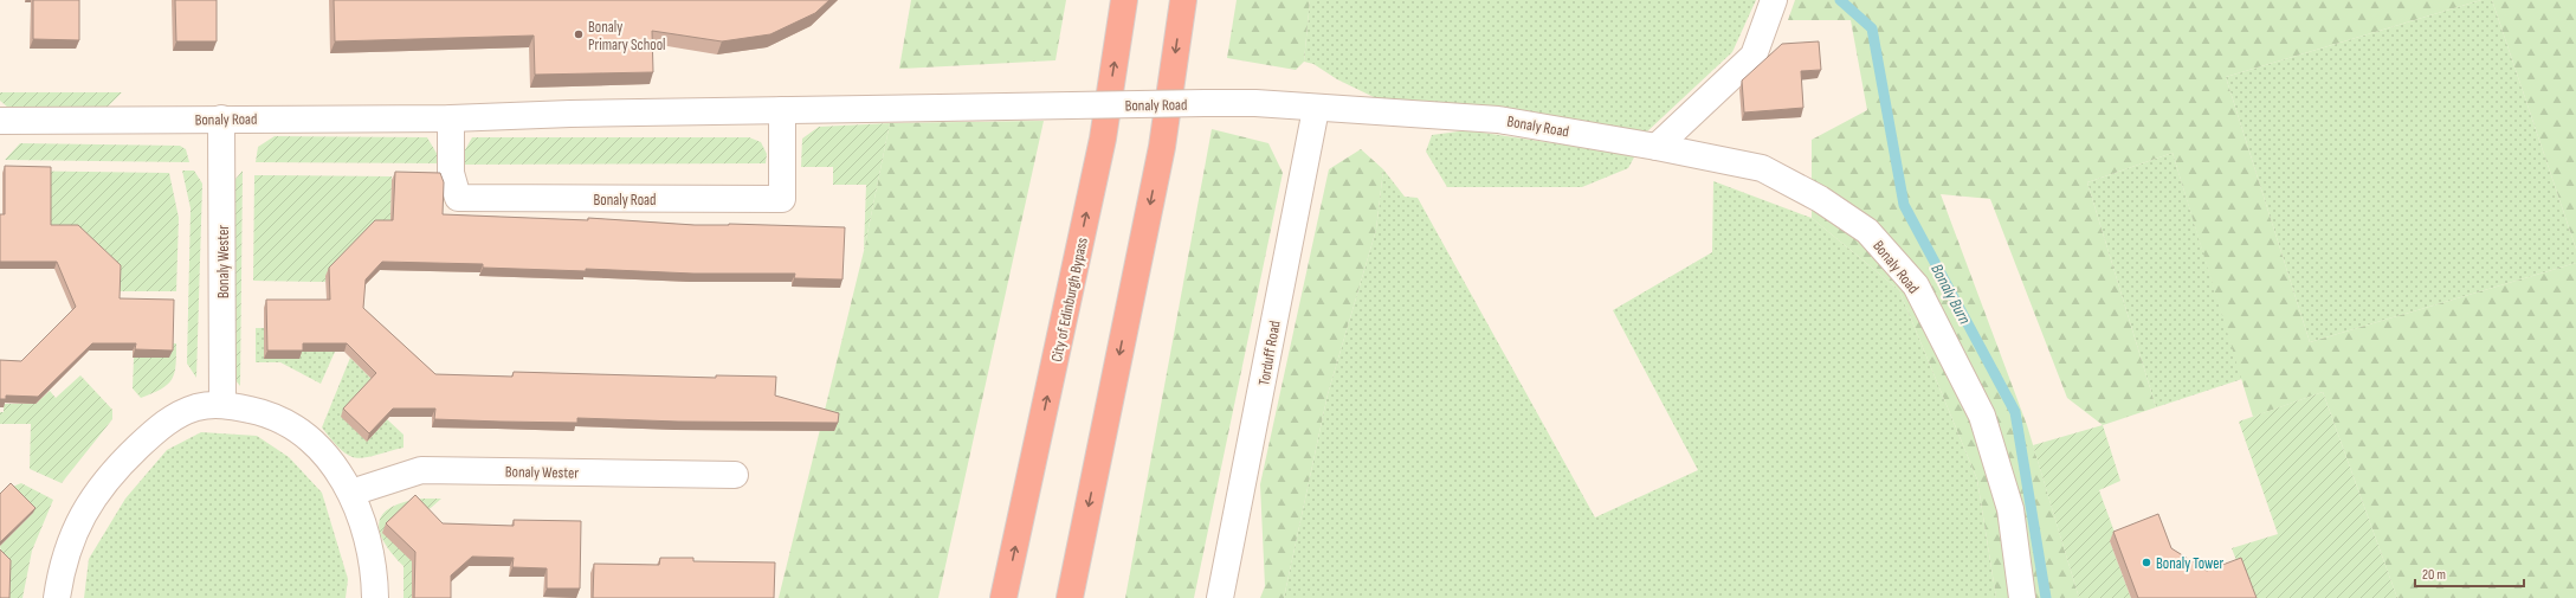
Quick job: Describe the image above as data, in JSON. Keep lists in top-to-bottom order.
{
  "streets": {
    "highway": ["City of Edinburgh Bypass"],
    "street": ["Bonaly Road", "Bonaly Wester", "Torduff Road"]
  },
  "crossings": [
    ["Bonaly Road", "Bonaly Wester"],
    ["Bonaly Road", "Torduff Road"]
  ],
  "water": ["Bonaly Burn"],
  "places": ["Bonaly Primary School", "Bonaly Tower"],
  "scale_bar": "20 m"
}
